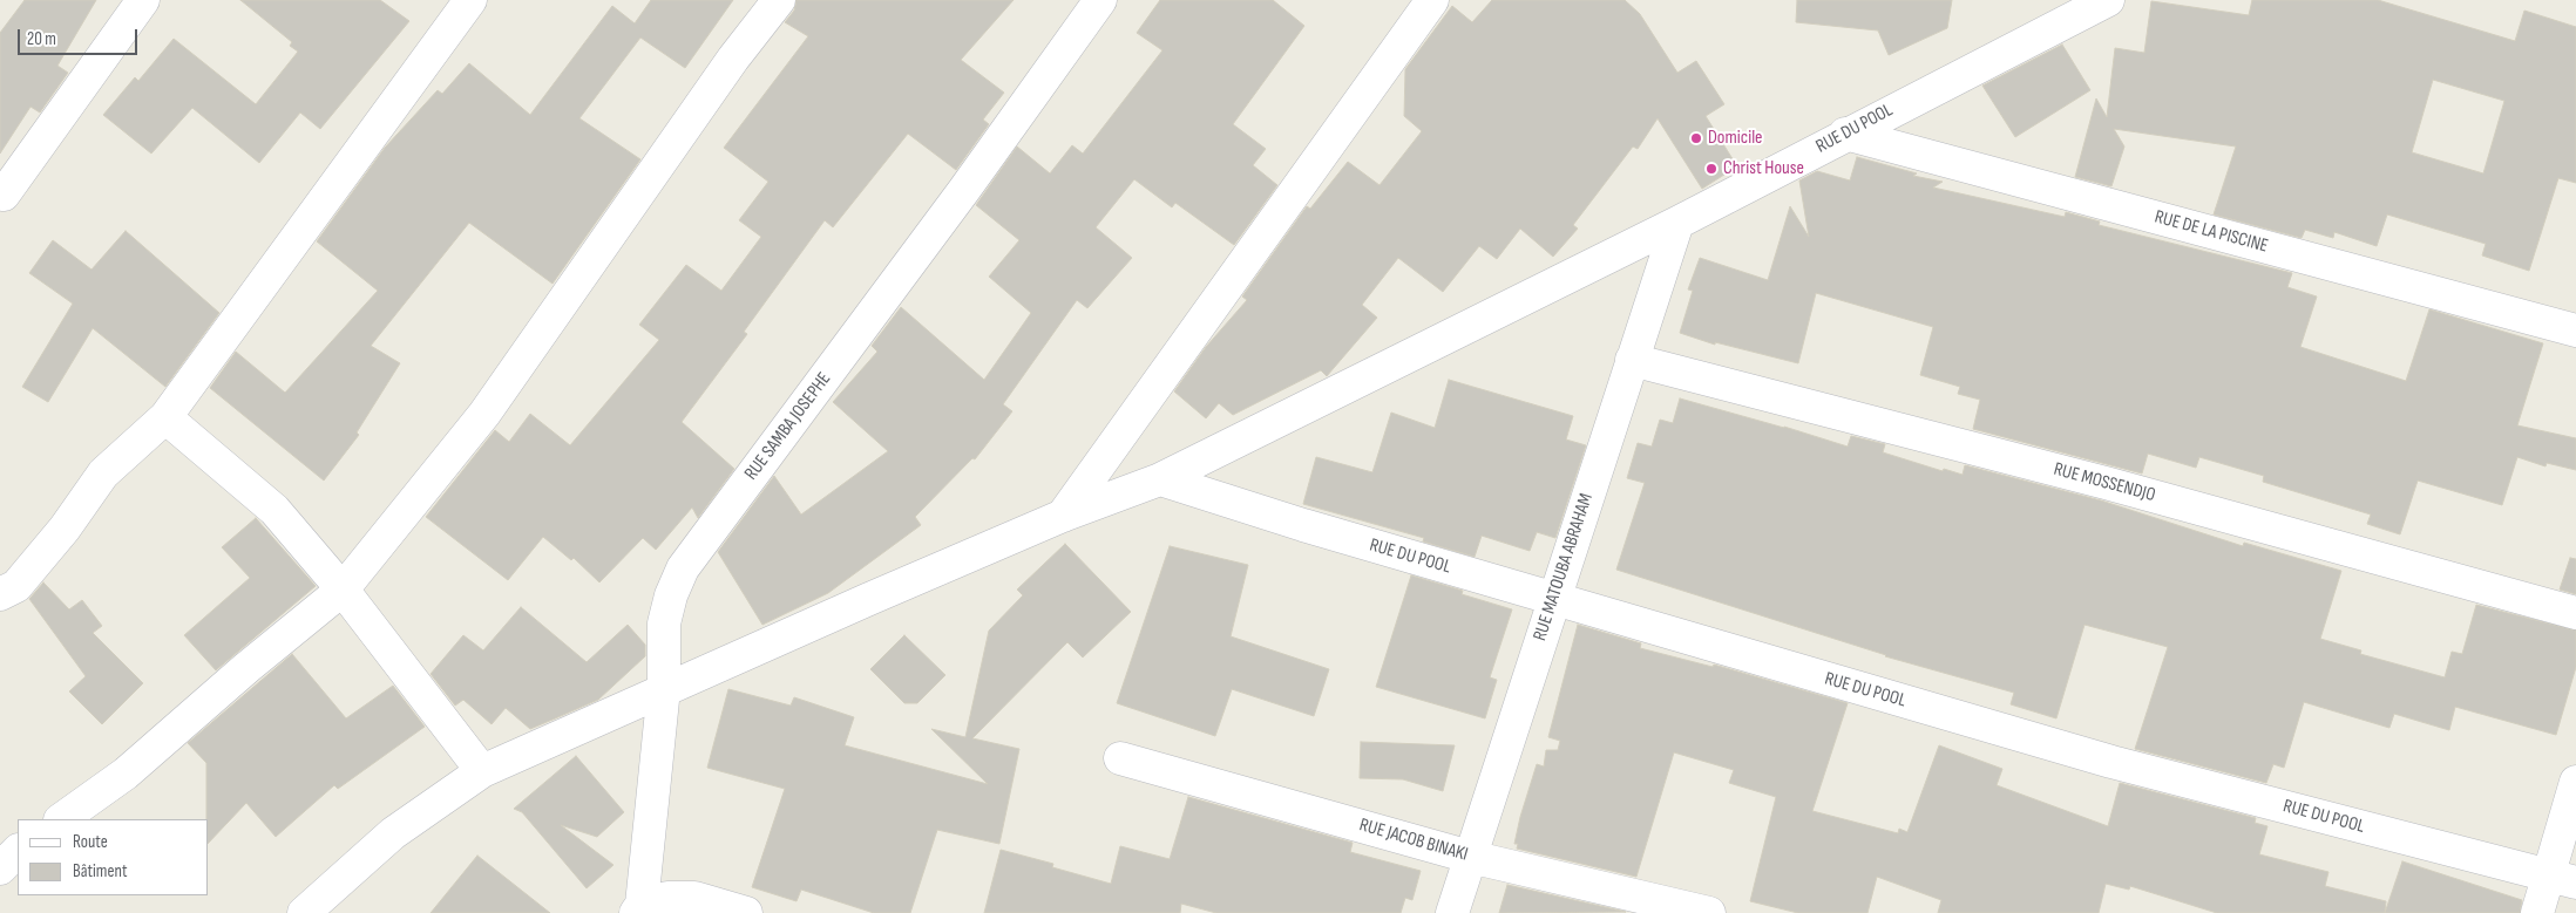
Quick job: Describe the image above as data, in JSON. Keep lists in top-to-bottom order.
{
  "streets": {
    "street": [
      "RUE DU POOL",
      "RUE DE LA PISCINE",
      "RUE SAMBA JOSEPHE",
      "RUE MOSSENDJO",
      "RUE MATOUBA ABRAHAM",
      "RUE JACOB BINAKI"
    ]
  },
  "crossings": [
    ["RUE DU POOL", "RUE DE LA PISCINE"],
    ["RUE DU POOL", "RUE SAMBA JOSEPHE"],
    ["RUE DU POOL", "RUE MATOUBA ABRAHAM"],
    ["RUE MOSSENDJO", "RUE MATOUBA ABRAHAM"],
    ["RUE MATOUBA ABRAHAM", "RUE JACOB BINAKI"]
  ],
  "places": ["Domicile", "Christ House"],
  "legend": ["Route", "Bâtiment"],
  "scale_bar": "20 m"
}
